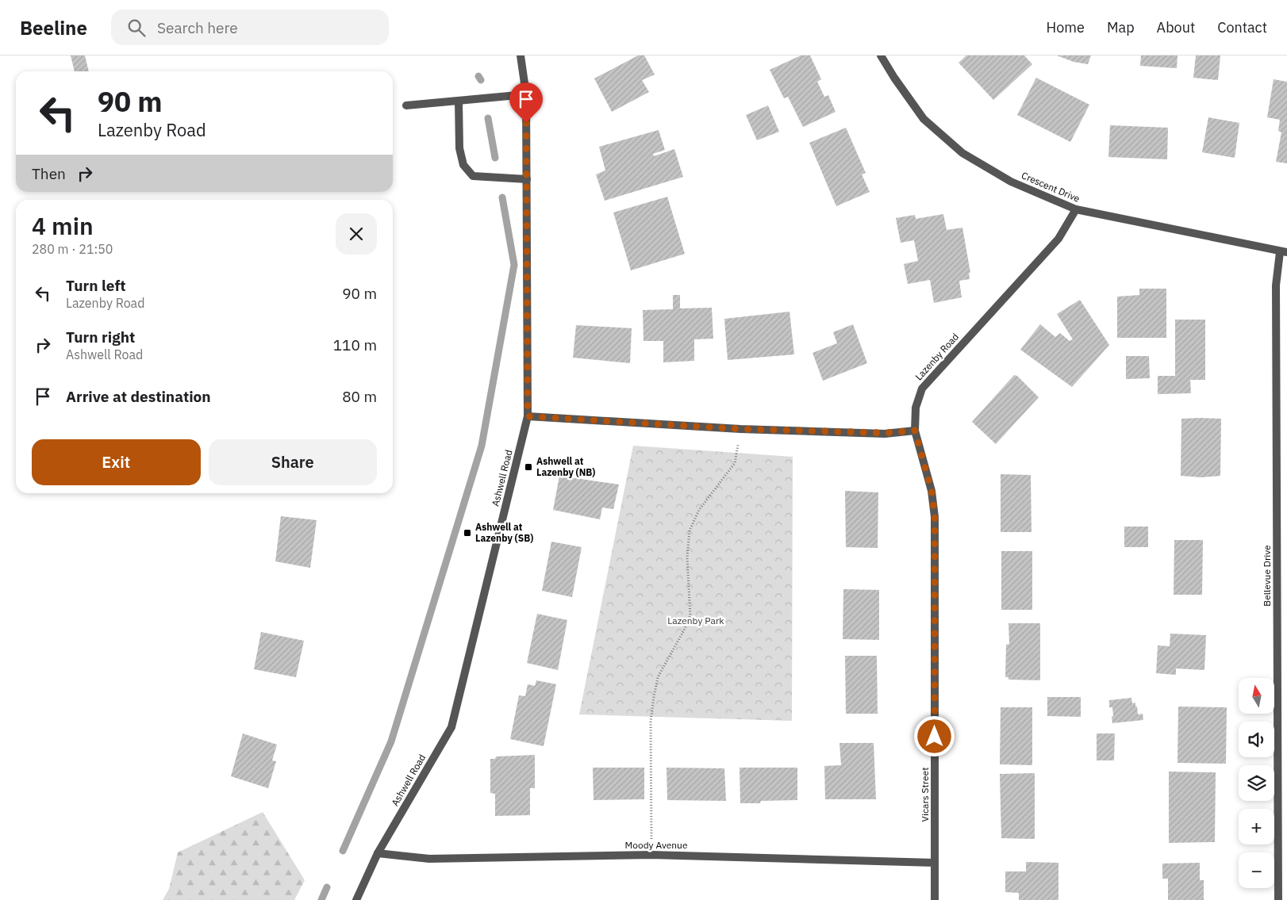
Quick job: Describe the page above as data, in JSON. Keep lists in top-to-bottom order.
{
  "streets": {
    "street": [
      "Crescent Drive",
      "Lazenby Road",
      "Ashwell Road",
      "Bellevue Drive",
      "Vicars Street",
      "Moody Avenue"
    ]
  },
  "crossings": [
    ["Crescent Drive", "Lazenby Road"],
    ["Crescent Drive", "Bellevue Drive"],
    ["Lazenby Road", "Vicars Street"],
    ["Ashwell Road", "Moody Avenue"],
    ["Vicars Street", "Moody Avenue"]
  ],
  "parks": ["Lazenby Park"],
  "places": {
    "transit": ["Ashwell at Lazenby (NB)", "Ashwell at Lazenby (SB)"]
  },
  "north": "top",
  "page": {
    "header": "Beeline",
    "search": "Search here",
    "nav": [
      "Home",
      "Map",
      "About",
      "Contact"
    ],
    "turn": ["90 m", "Lazenby Road"],
    "then": "Then",
    "heading": ["4 min", "280 m · 21:50"],
    "list": [
      {
        "name": "Turn left",
        "note": "Lazenby Road",
        "value": "90 m"
      },
      {
        "name": "Turn right",
        "note": "Ashwell Road",
        "value": "110 m"
      },
      {
        "name": "Arrive at destination",
        "value": "80 m"
      }
    ],
    "buttons": ["Exit", "Share"],
    "map_buttons": ["+", "−"]
  }
}
